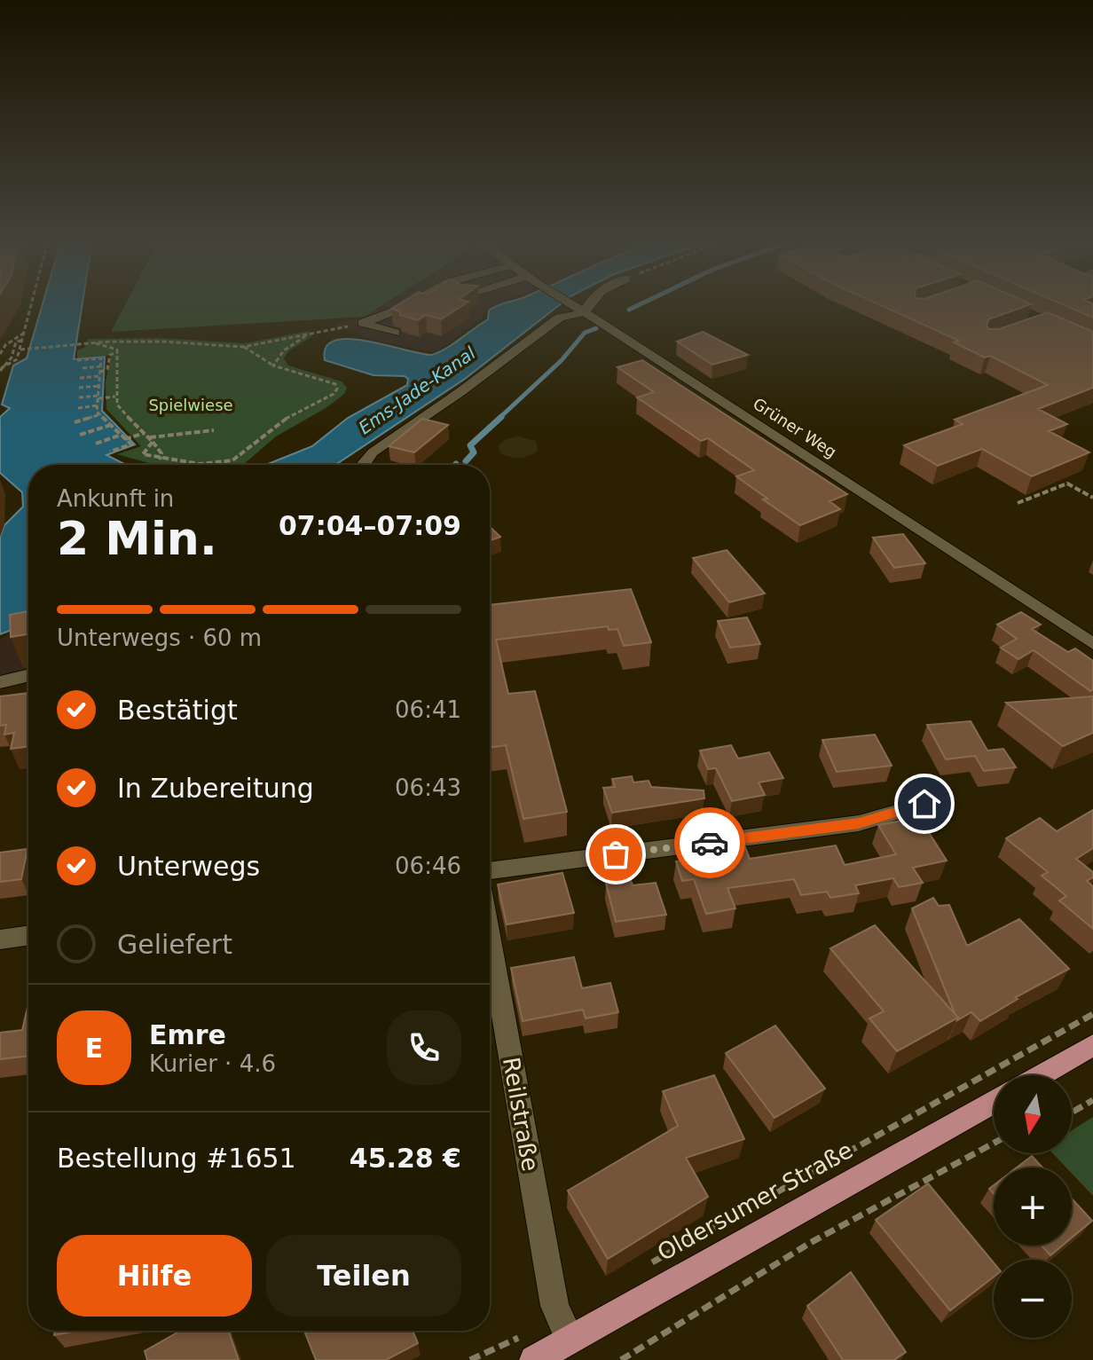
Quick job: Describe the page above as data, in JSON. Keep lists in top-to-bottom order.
{
  "streets": {
    "main road": ["Oldersumer Straße"],
    "street": ["Grüner Weg", "Reilstraße"]
  },
  "crossings": [
    ["Reilstraße", "Oldersumer Straße"]
  ],
  "water": ["Ems-Jade-Kanal"],
  "parks": ["Spielwiese"],
  "north": "bottom",
  "page": {
    "heading": ["2 Min.", "Ankunft in", "07:04–07:09"],
    "panel": [
      "Emre",
      "Kurier · 4.6",
      "Bestellung #1651",
      "45.28 €"
    ],
    "bar": "Unterwegs · 60 m",
    "list": [
      ["Bestätigt", "06:41"],
      ["In Zubereitung", "06:43"],
      ["Unterwegs", "06:46"],
      "Geliefert"
    ],
    "round": "E",
    "map_buttons": ["+", "−"],
    "buttons": ["Hilfe", "Teilen"]
  }
}
